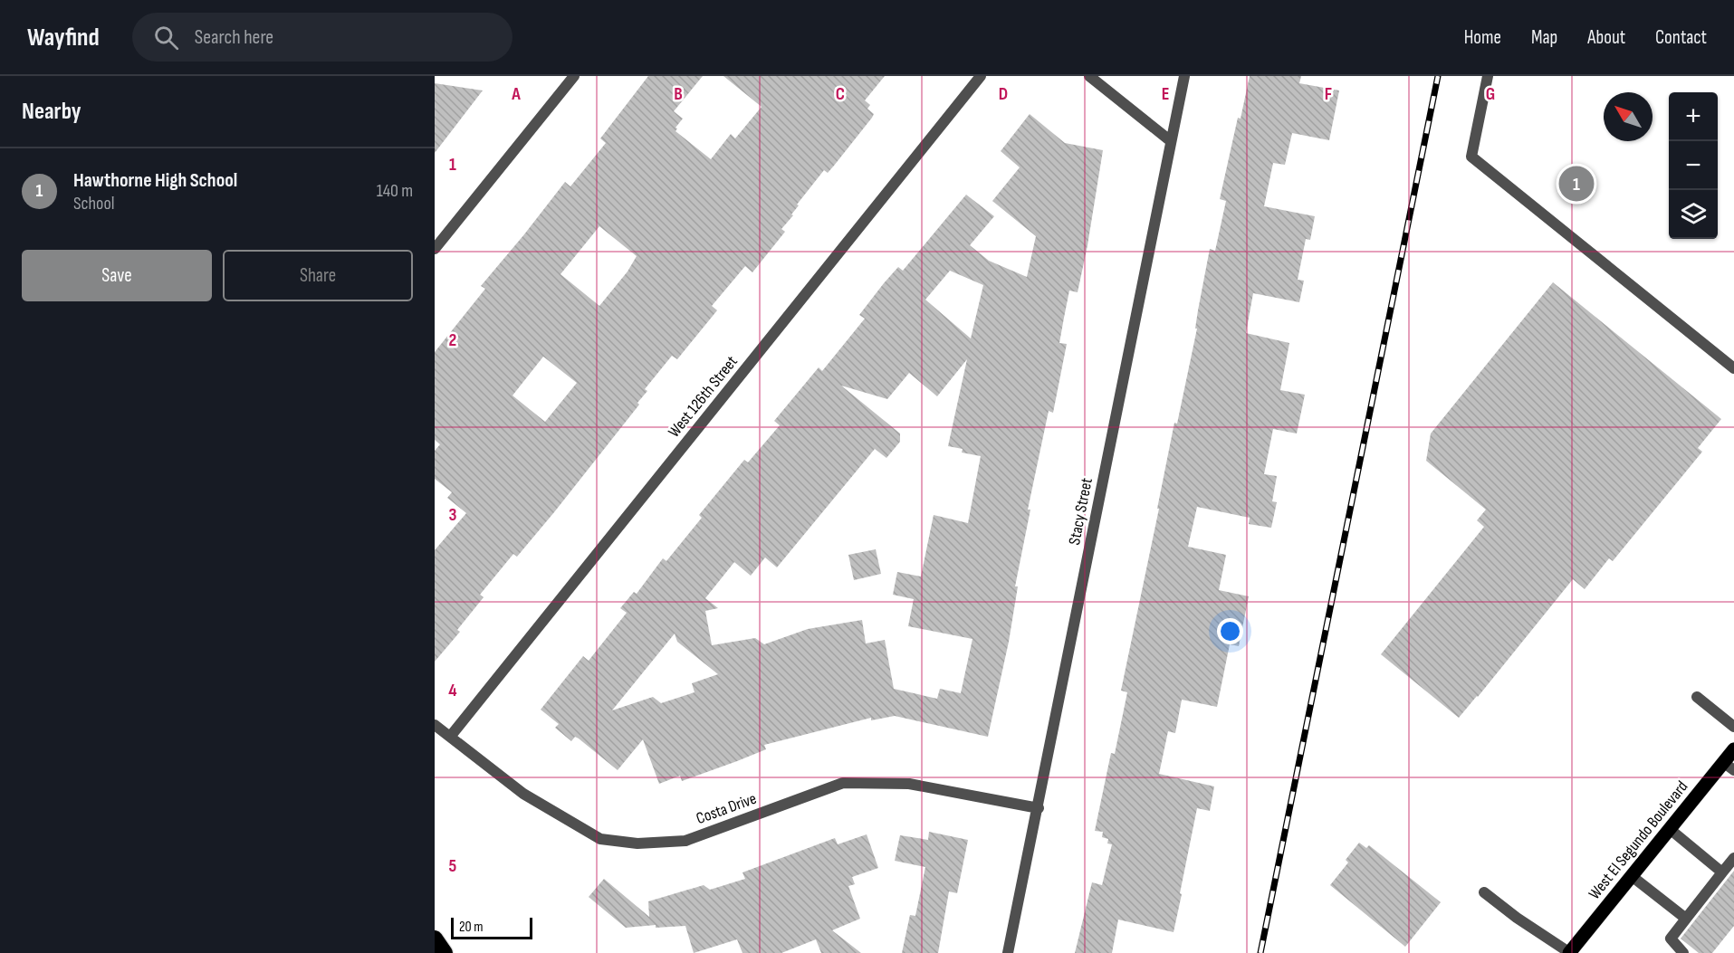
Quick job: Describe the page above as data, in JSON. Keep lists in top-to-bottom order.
{
  "streets": {
    "main road": ["West El Segundo Boulevard"],
    "street": ["West 126th Street", "Stacy Street", "Costa Drive"]
  },
  "crossings": [
    ["West 126th Street", "Costa Drive"],
    ["Stacy Street", "Costa Drive"]
  ],
  "scale_bar": "20 m",
  "north": "top left",
  "page": {
    "header": "Wayfind",
    "search": "Search here",
    "nav": [
      "Home",
      "Map",
      "About",
      "Contact"
    ],
    "heading": "Nearby",
    "map_buttons": ["+", "−"],
    "list": [
      {
        "mark": "1",
        "name": "Hawthorne High School",
        "note": "School",
        "value": "140 m"
      }
    ],
    "pins": "1",
    "buttons": ["Save", "Share"],
    "scale": "20 m"
  },
  "grid": {
    "columns": [
      "A",
      "B",
      "C",
      "D",
      "E",
      "F",
      "G"
    ],
    "rows": [
      "1",
      "2",
      "3",
      "4",
      "5"
    ]
  }
}
